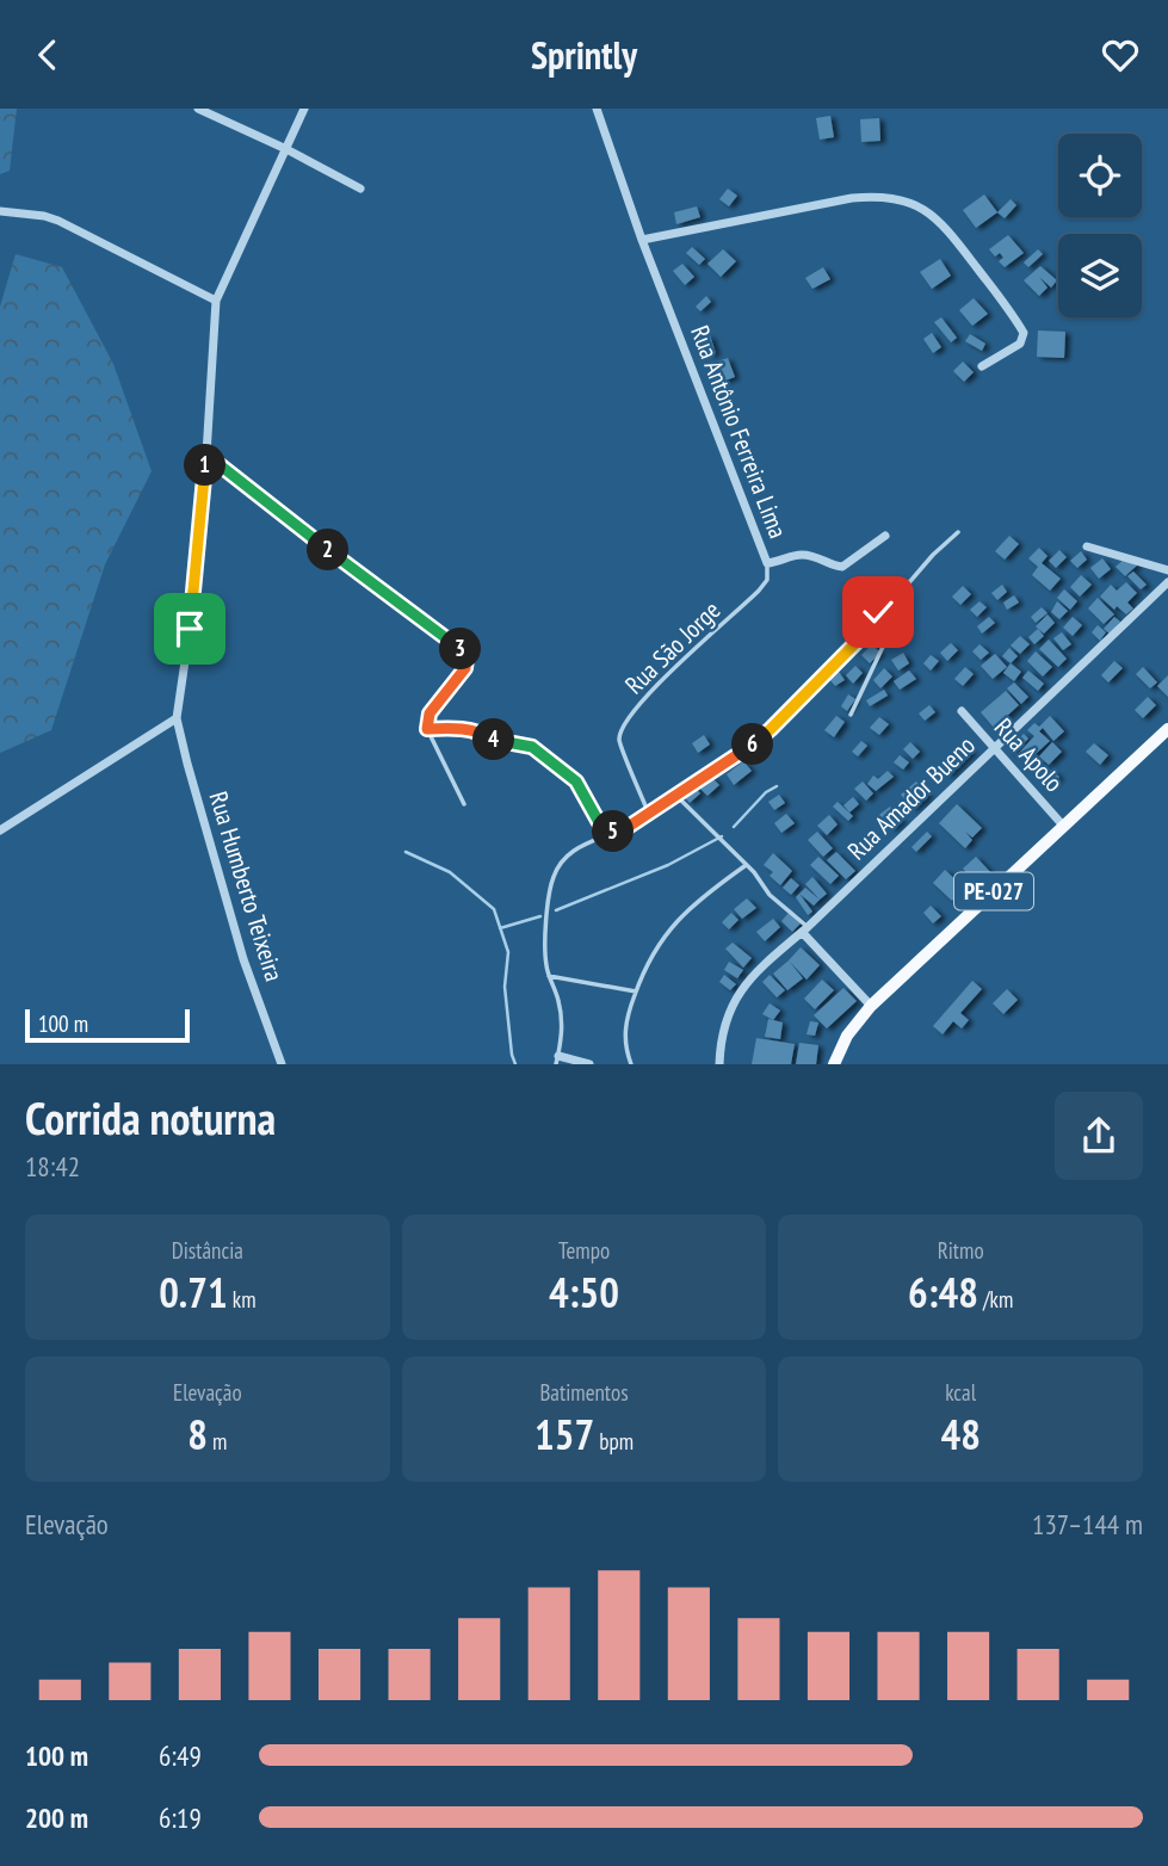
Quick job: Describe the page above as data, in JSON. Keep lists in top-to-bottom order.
{
  "streets": {
    "main road": ["PE-027"],
    "street": [
      "Rua Antônio Ferreira Lima",
      "Rua Apolo",
      "Rua Amador Bueno",
      "Rua Humberto Teixeira"
    ],
    "lane": ["Rua São Jorge"]
  },
  "crossings": [
    ["Rua Antônio Ferreira Lima", "Rua São Jorge"],
    ["Rua Apolo", "Rua Amador Bueno"],
    ["Rua Apolo", "PE-027"]
  ],
  "scale_bar": "100 m",
  "page": {
    "header": "Sprintly",
    "pins": [
      "1",
      "2",
      "3",
      "4",
      "6",
      "5"
    ],
    "scale": "100 m",
    "heading": ["Corrida noturna", "18:42"],
    "stats": [
      ["Distância", "0.71 km"],
      ["Tempo", "4:50"],
      ["Ritmo", "6:48 /km"],
      ["Elevação", "8 m"],
      ["Batimentos", "157 bpm"],
      ["kcal", "48"]
    ],
    "chart": ["Elevação", "137–144 m"],
    "list": [
      {
        "name": "100 m",
        "note": "6:49"
      },
      {
        "name": "200 m",
        "note": "6:19"
      }
    ]
  }
}
